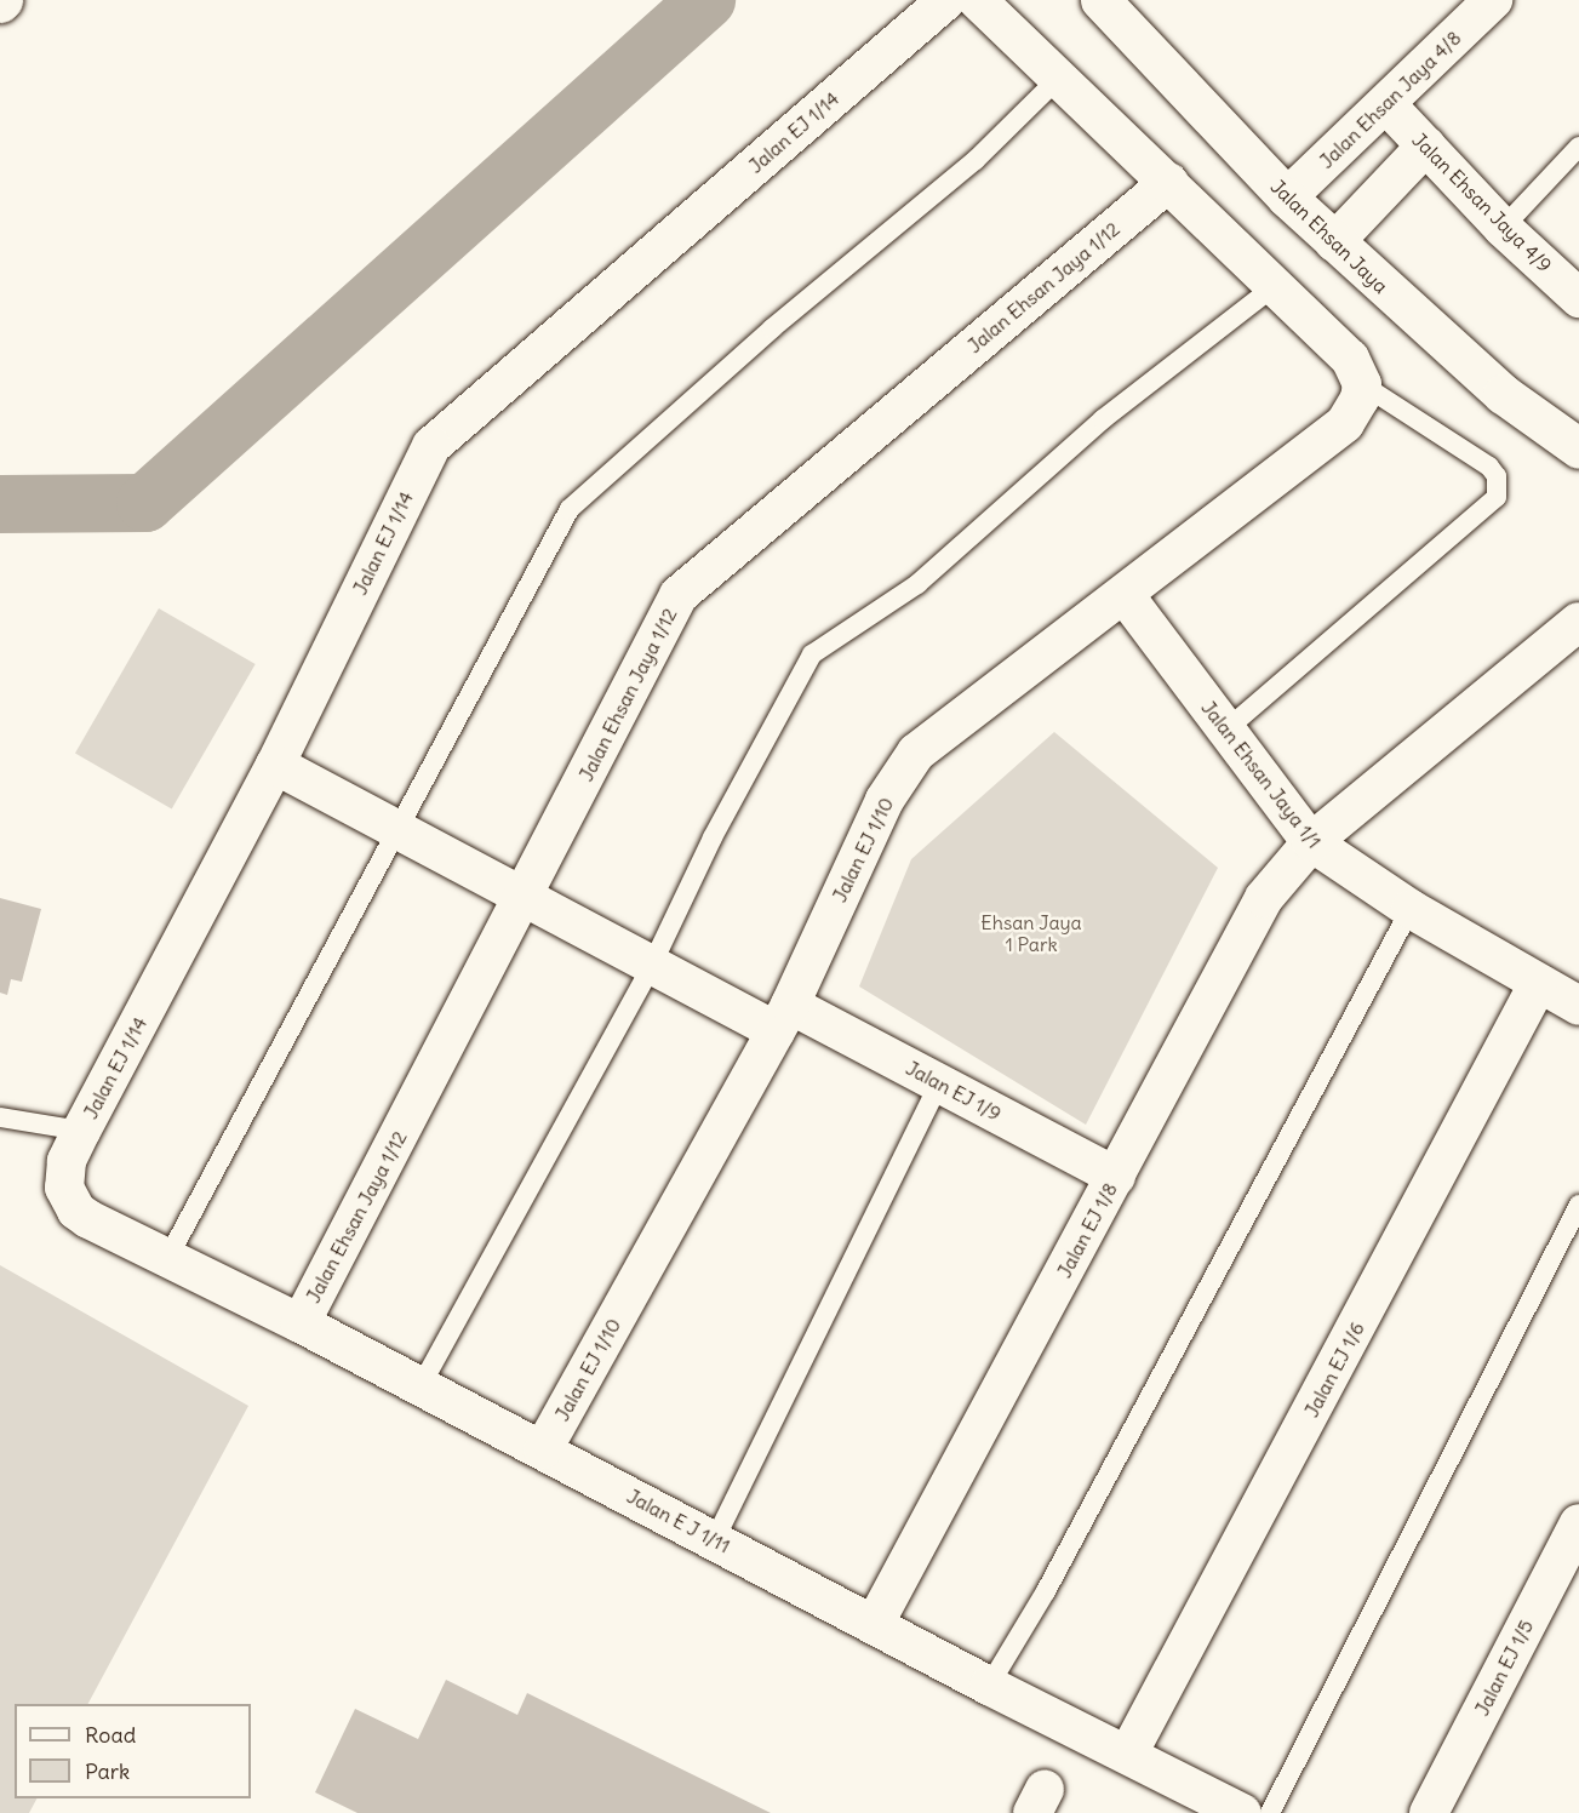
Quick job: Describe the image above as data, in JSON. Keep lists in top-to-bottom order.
{
  "streets": {
    "street": [
      "Jalan Ehsan Jaya 4/8",
      "Jalan EJ 1/14",
      "Jalan Ehsan Jaya 4/9",
      "Jalan Ehsan Jaya",
      "Jalan Ehsan Jaya 1/12",
      "Jalan Ehsan Jaya 1/1",
      "Jalan EJ 1/10",
      "Jalan EJ 1/9",
      "Jalan EJ 1/8",
      "Jalan EJ 1/6",
      "Jalan E J 1/11",
      "Jalan EJ 1/5"
    ]
  },
  "crossings": [
    ["Jalan Ehsan Jaya 4/8", "Jalan Ehsan Jaya 4/9"],
    ["Jalan Ehsan Jaya 4/8", "Jalan Ehsan Jaya"],
    ["Jalan EJ 1/14", "Jalan EJ 1/9"],
    ["Jalan EJ 1/14", "Jalan E J 1/11"],
    ["Jalan Ehsan Jaya 1/12", "Jalan EJ 1/9"],
    ["Jalan Ehsan Jaya 1/12", "Jalan E J 1/11"],
    ["Jalan Ehsan Jaya 1/1", "Jalan EJ 1/10"],
    ["Jalan Ehsan Jaya 1/1", "Jalan EJ 1/8"],
    ["Jalan Ehsan Jaya 1/1", "Jalan EJ 1/6"],
    ["Jalan EJ 1/10", "Jalan EJ 1/9"],
    ["Jalan EJ 1/10", "Jalan E J 1/11"],
    ["Jalan EJ 1/9", "Jalan EJ 1/8"],
    ["Jalan EJ 1/8", "Jalan E J 1/11"],
    ["Jalan EJ 1/6", "Jalan E J 1/11"]
  ],
  "parks": ["Ehsan Jaya 1 Park"],
  "legend": ["Road", "Park"]
}
